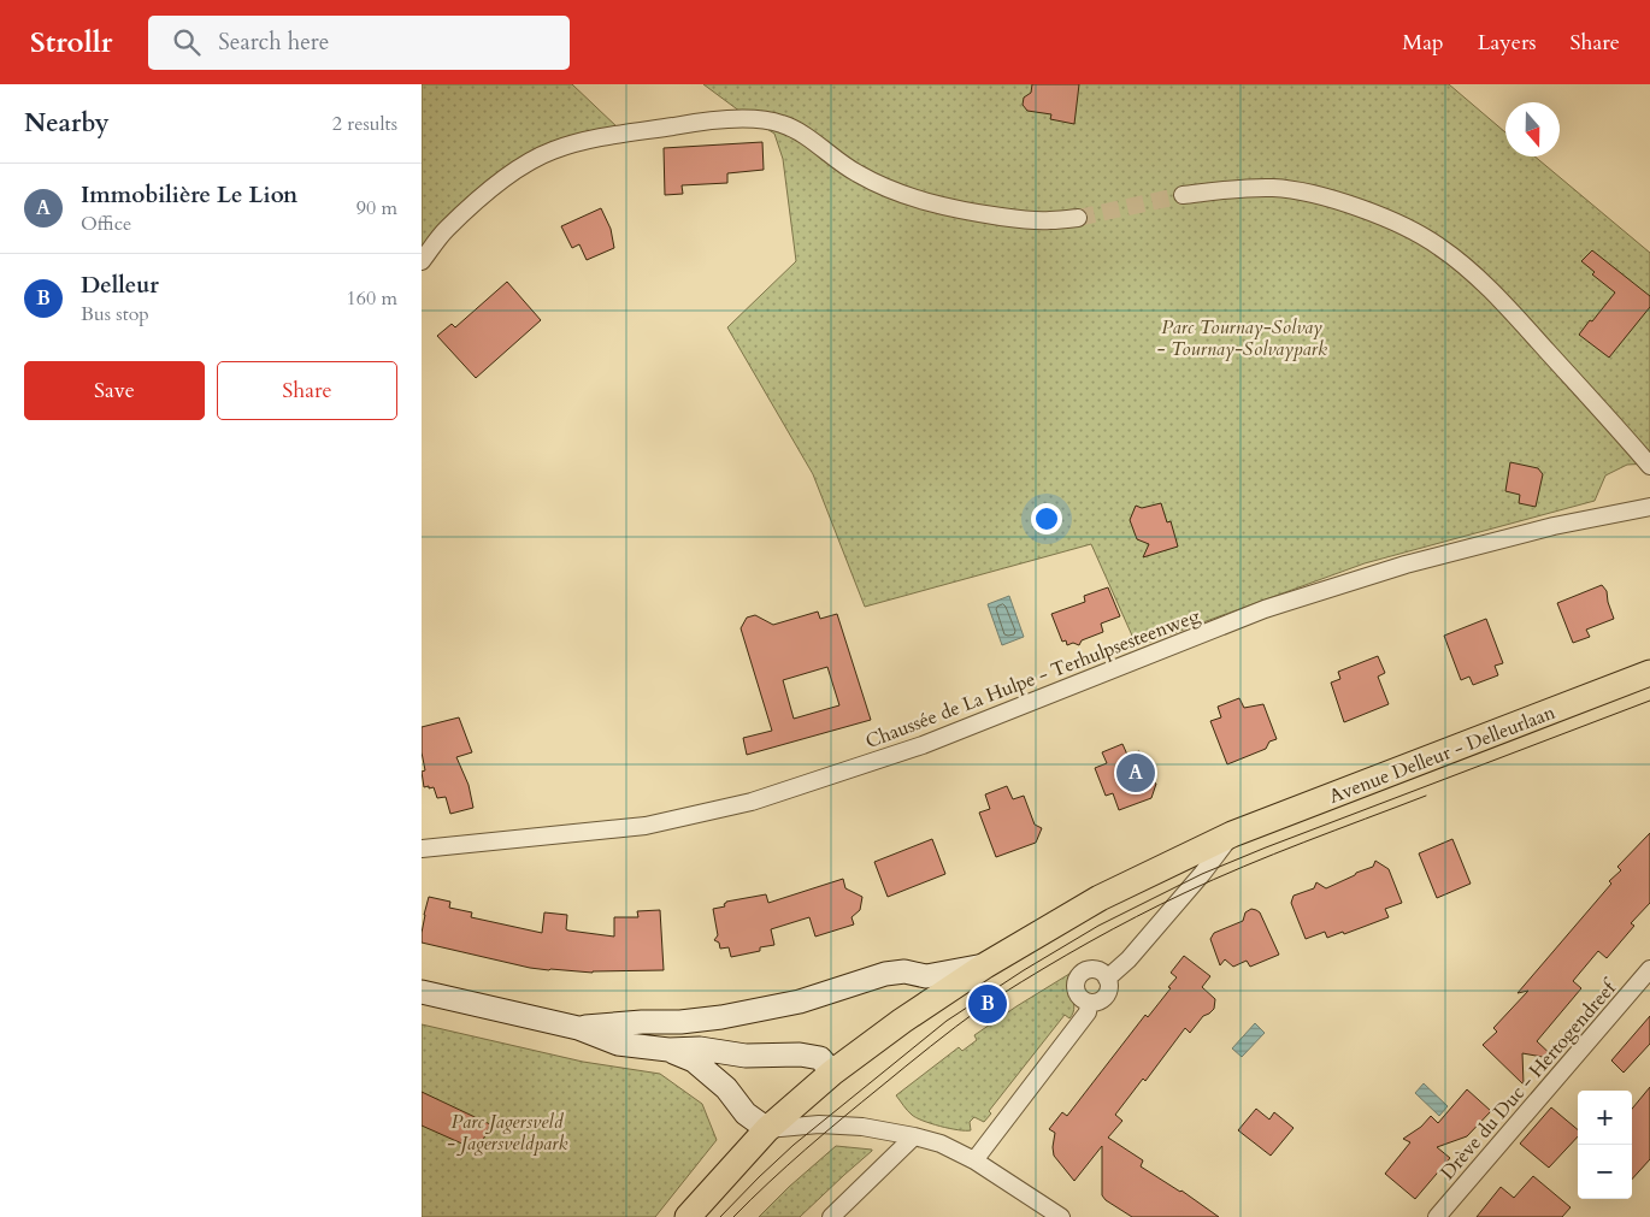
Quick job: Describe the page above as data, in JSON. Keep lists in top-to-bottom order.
{
  "streets": {
    "main road": ["Avenue Delleur - Delleurlaan"],
    "street": ["Chaussée de La Hulpe - Terhulpsesteenweg", "Drève du Duc - Hertogendreef"]
  },
  "parks": ["Parc Tournay-Solvay - Tournay-Solvaypark", "Parc Jagersveld - Jagersveldpark"],
  "north": "bottom",
  "page": {
    "header": "Strollr",
    "search": "Search here",
    "nav": ["Map", "Layers", "Share"],
    "heading": ["Nearby", "2 results"],
    "list": [
      {
        "mark": "A",
        "name": "Immobilière Le Lion",
        "note": "Office",
        "value": "90 m"
      },
      {
        "mark": "B",
        "name": "Delleur",
        "note": "Bus stop",
        "value": "160 m"
      }
    ],
    "buttons": ["Save", "Share"],
    "pins": ["A", "B"],
    "map_buttons": ["+", "−"]
  }
}
